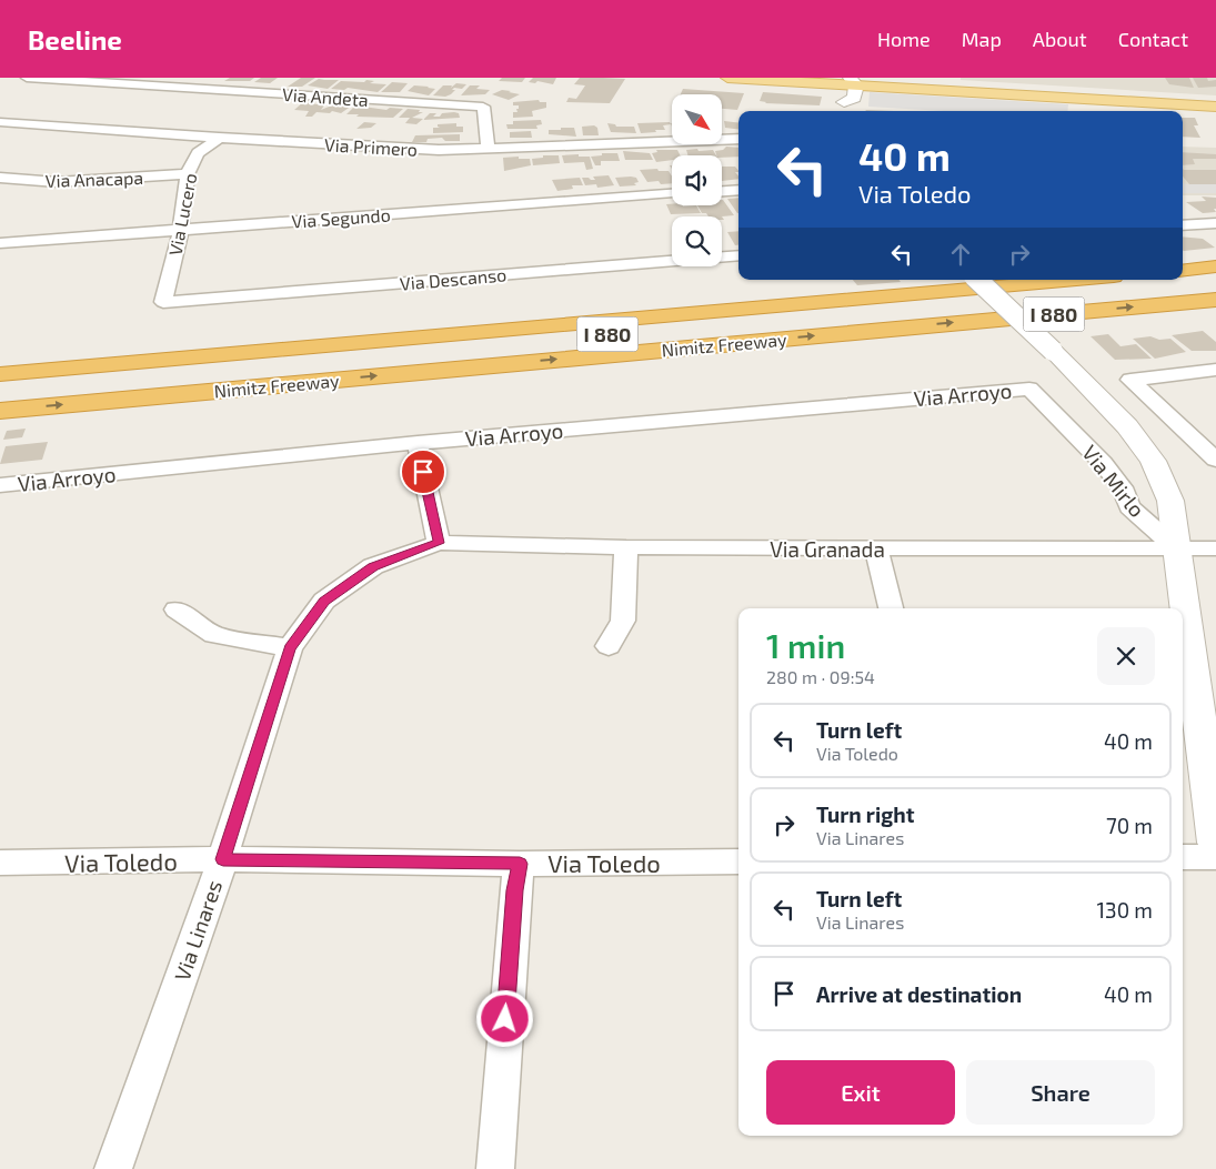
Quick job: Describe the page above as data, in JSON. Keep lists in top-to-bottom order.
{
  "streets": {
    "highway": ["I 880", "Nimitz Freeway"],
    "street": [
      "Via Andeta",
      "Via Primero",
      "Via Anacapa",
      "Via Lucero",
      "Via Segundo",
      "Via Descanso",
      "Via Arroyo",
      "Via Mirlo",
      "Via Granada",
      "Via Toledo",
      "Via Linares"
    ]
  },
  "crossings": [
    ["Via Andeta", "Via Primero"],
    ["Via Primero", "Via Lucero"],
    ["Via Anacapa", "Via Lucero"],
    ["Via Lucero", "Via Segundo"],
    ["Via Lucero", "Via Descanso"],
    ["Via Arroyo", "Via Mirlo"],
    ["Via Mirlo", "Via Granada"],
    ["Via Granada", "Via Linares"],
    ["Via Toledo", "Via Linares"]
  ],
  "north": "bottom right",
  "page": {
    "header": "Beeline",
    "nav": [
      "Home",
      "Map",
      "About",
      "Contact"
    ],
    "turn": ["40 m", "Via Toledo"],
    "heading": ["1 min", "280 m · 09:54"],
    "list": [
      {
        "name": "Turn left",
        "note": "Via Toledo",
        "value": "40 m"
      },
      {
        "name": "Turn right",
        "note": "Via Linares",
        "value": "70 m"
      },
      {
        "name": "Turn left",
        "note": "Via Linares",
        "value": "130 m"
      },
      {
        "name": "Arrive at destination",
        "value": "40 m"
      }
    ],
    "buttons": ["Exit", "Share"]
  }
}
